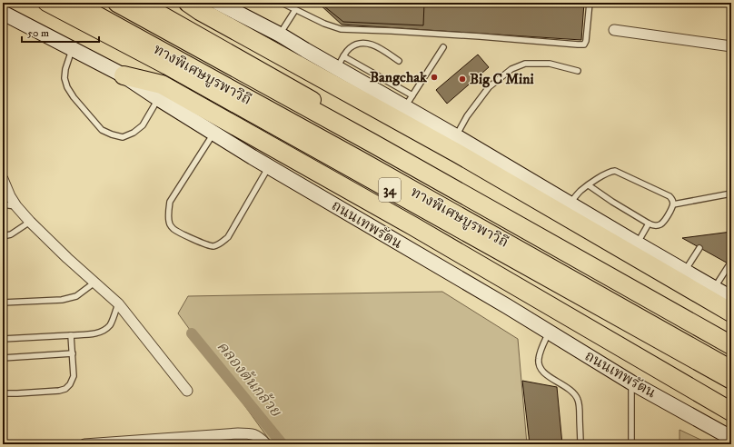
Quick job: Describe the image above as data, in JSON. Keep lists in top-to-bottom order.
{
  "streets": {
    "highway": ["ทางพิเศษบูรพาวิถี", "34"],
    "main road": ["ถนนเทพรัตน"]
  },
  "water": ["คลองต้นกล้วย"],
  "places": ["Bangchak", "Big C Mini"],
  "scale_bar": "50 m"
}
